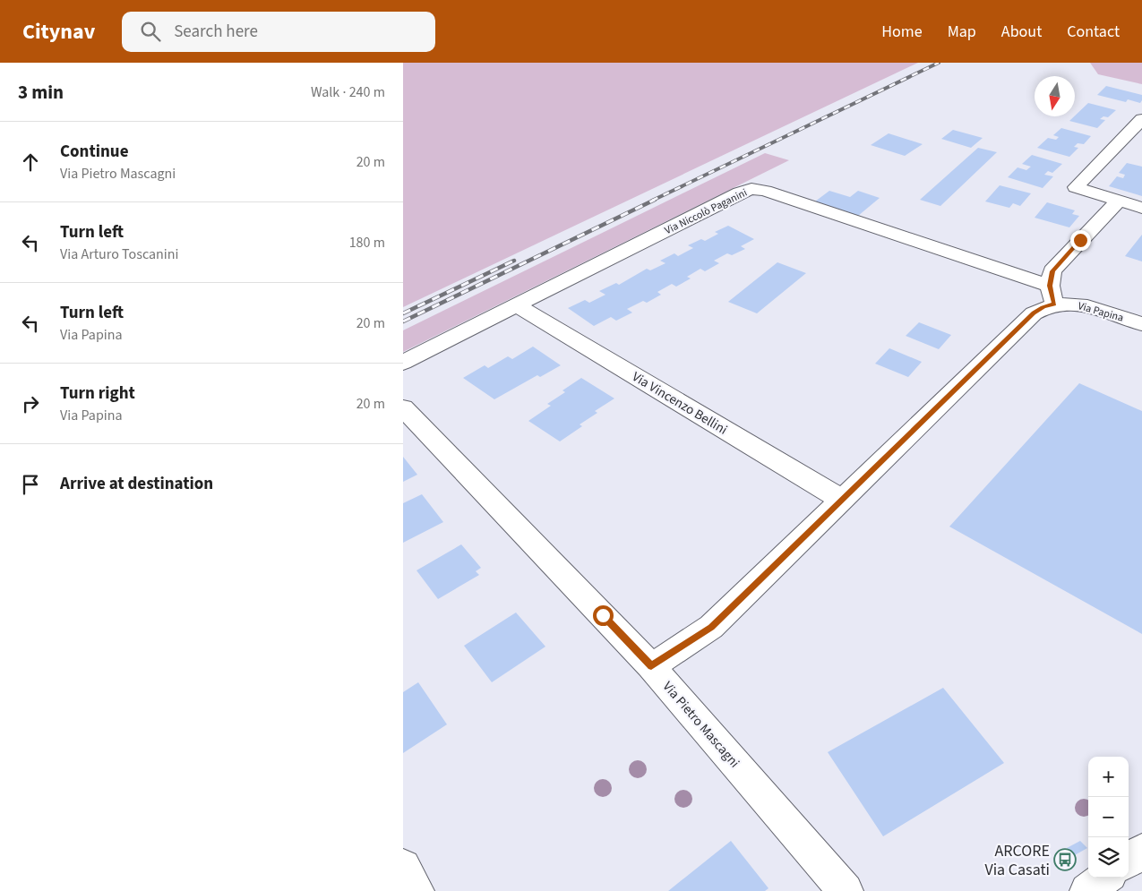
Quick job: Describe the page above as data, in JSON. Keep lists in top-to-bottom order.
{
  "streets": {
    "street": [
      "Via Niccolò Paganini",
      "Via Papina",
      "Via Vincenzo Bellini",
      "Via Pietro Mascagni"
    ]
  },
  "crossings": [
    ["Via Niccolò Paganini", "Via Papina"],
    ["Via Niccolò Paganini", "Via Vincenzo Bellini"]
  ],
  "places": {
    "bus stop": ["ARCORE Via Casati"]
  },
  "north": "bottom",
  "page": {
    "header": "Citynav",
    "search": "Search here",
    "nav": [
      "Home",
      "Map",
      "About",
      "Contact"
    ],
    "heading": ["3 min", "Walk · 240 m"],
    "list": [
      ["Continue", "Via Pietro Mascagni", "20 m"],
      ["Turn left", "Via Arturo Toscanini", "180 m"],
      ["Turn left", "Via Papina", "20 m"],
      ["Turn right", "Via Papina", "20 m"],
      "Arrive at destination"
    ],
    "map_buttons": ["+", "−"]
  }
}
